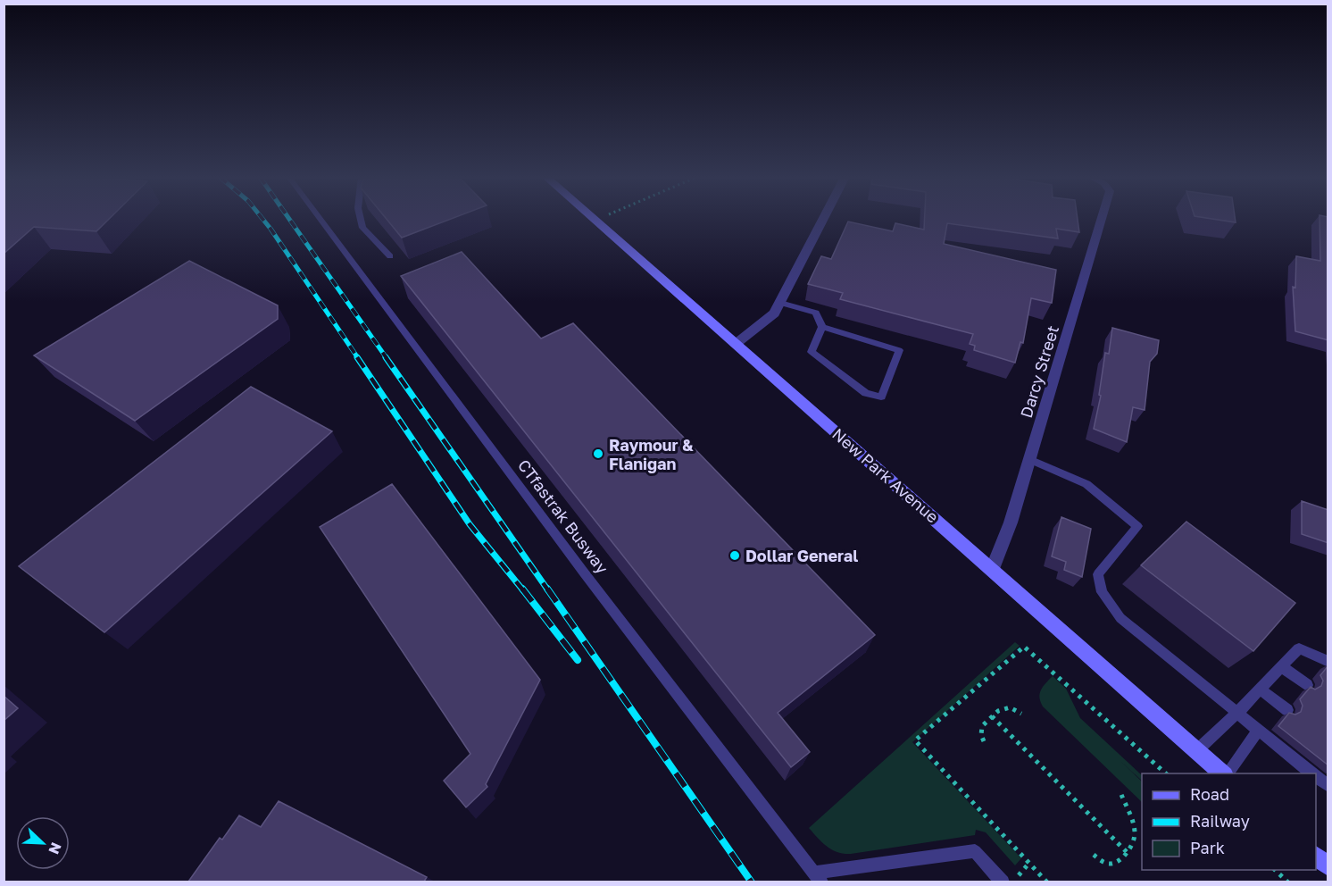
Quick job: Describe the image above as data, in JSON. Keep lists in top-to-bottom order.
{
  "streets": {
    "main road": ["New Park Avenue"],
    "street": ["Darcy Street"],
    "lane": ["CTfastrak Busway"]
  },
  "crossings": [
    ["Darcy Street", "New Park Avenue"]
  ],
  "places": ["Raymour & Flanigan", "Dollar General"],
  "legend": ["Road", "Railway", "Park"],
  "north": "bottom right"
}
